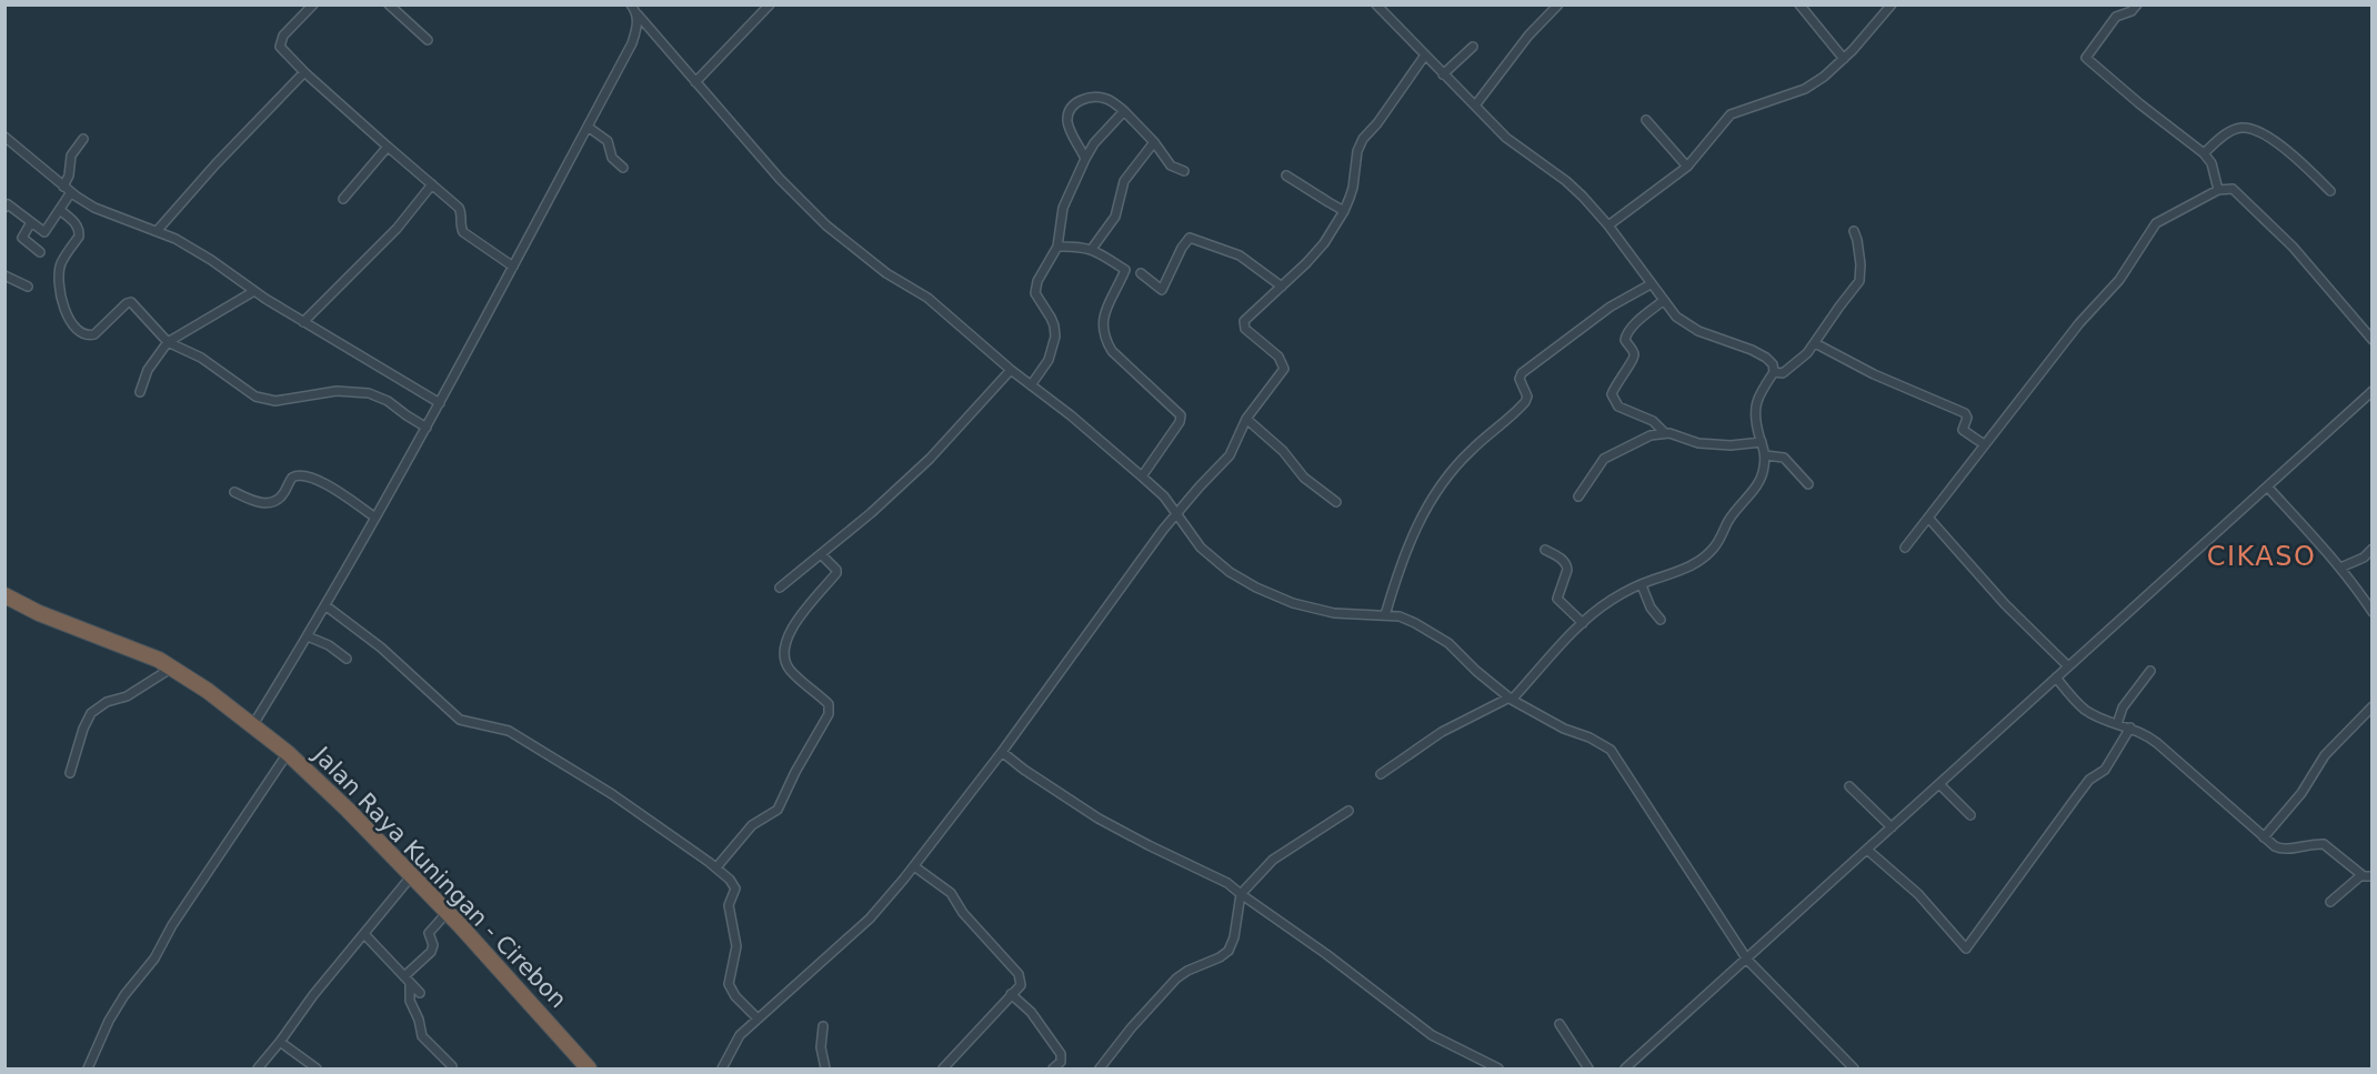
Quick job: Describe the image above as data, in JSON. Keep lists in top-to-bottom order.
{
  "streets": {
    "highway": ["Jalan Raya Kuningan - Cirebon"]
  },
  "districts": ["CIKASO"]
}
